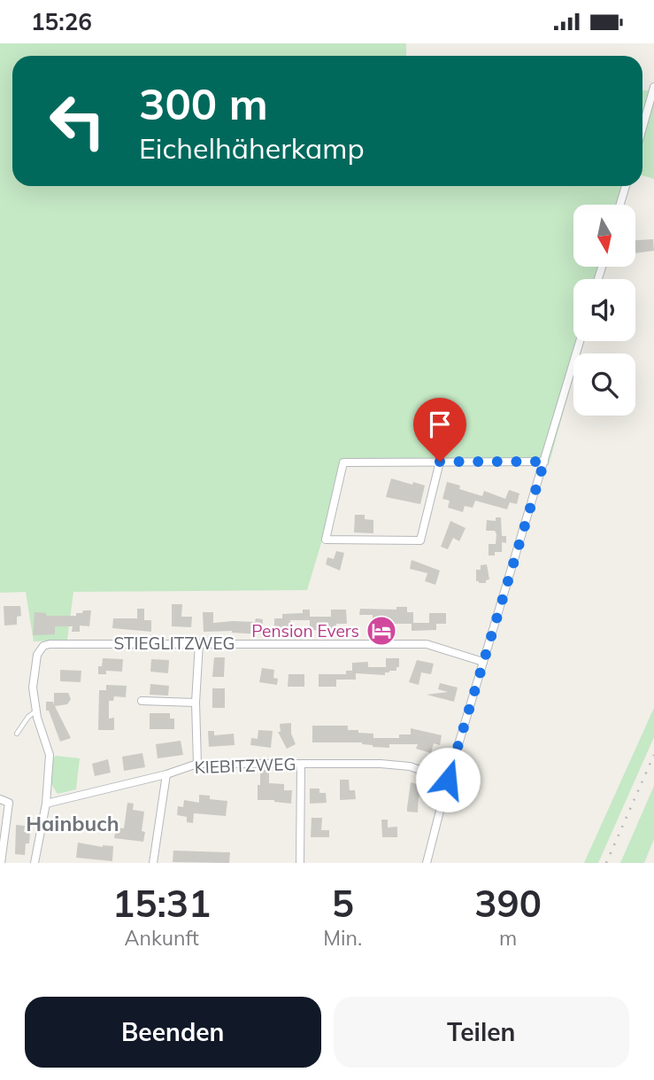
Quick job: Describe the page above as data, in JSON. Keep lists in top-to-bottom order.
{
  "streets": {
    "street": ["STIEGLITZWEG", "KIEBITZWEG"]
  },
  "districts": ["Hainbuch"],
  "places": {
    "hotel": ["Pension Evers"]
  },
  "north": "bottom",
  "page": {
    "status": "15:26",
    "turn": ["300 m", "Eichelhäherkamp"],
    "eta": [
      "15:31",
      "Ankunft",
      "5",
      "Min.",
      "390",
      "m"
    ],
    "buttons": ["Beenden", "Teilen"]
  }
}
